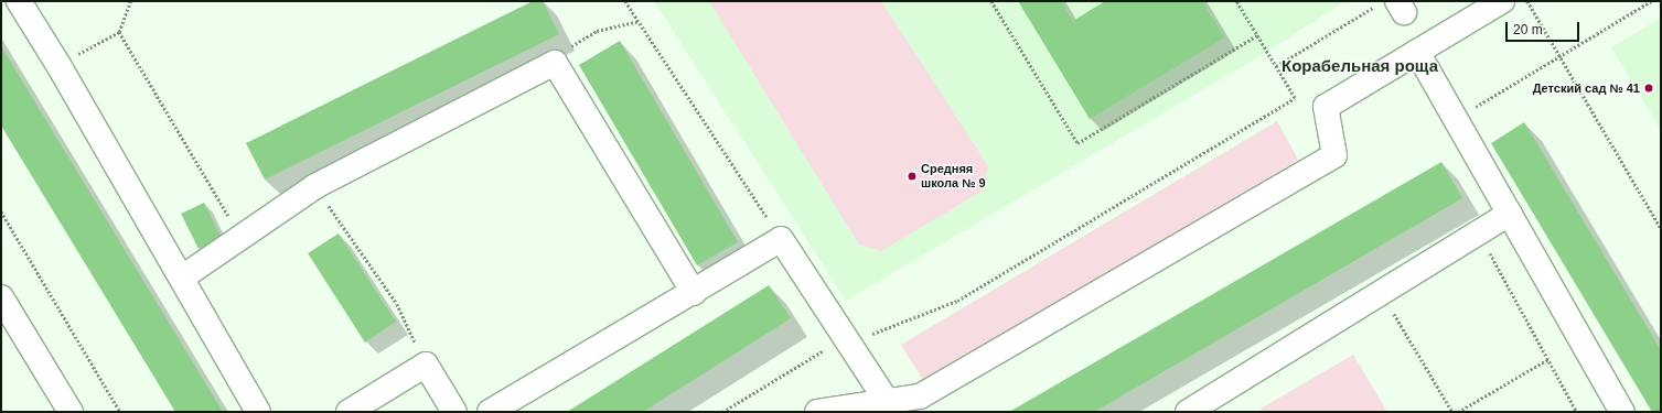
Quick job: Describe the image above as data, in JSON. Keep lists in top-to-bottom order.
{
  "districts": ["Корабельная роща"],
  "places": ["Детский сад № 41", "Средняя школа № 9"],
  "scale_bar": "20 m"
}
